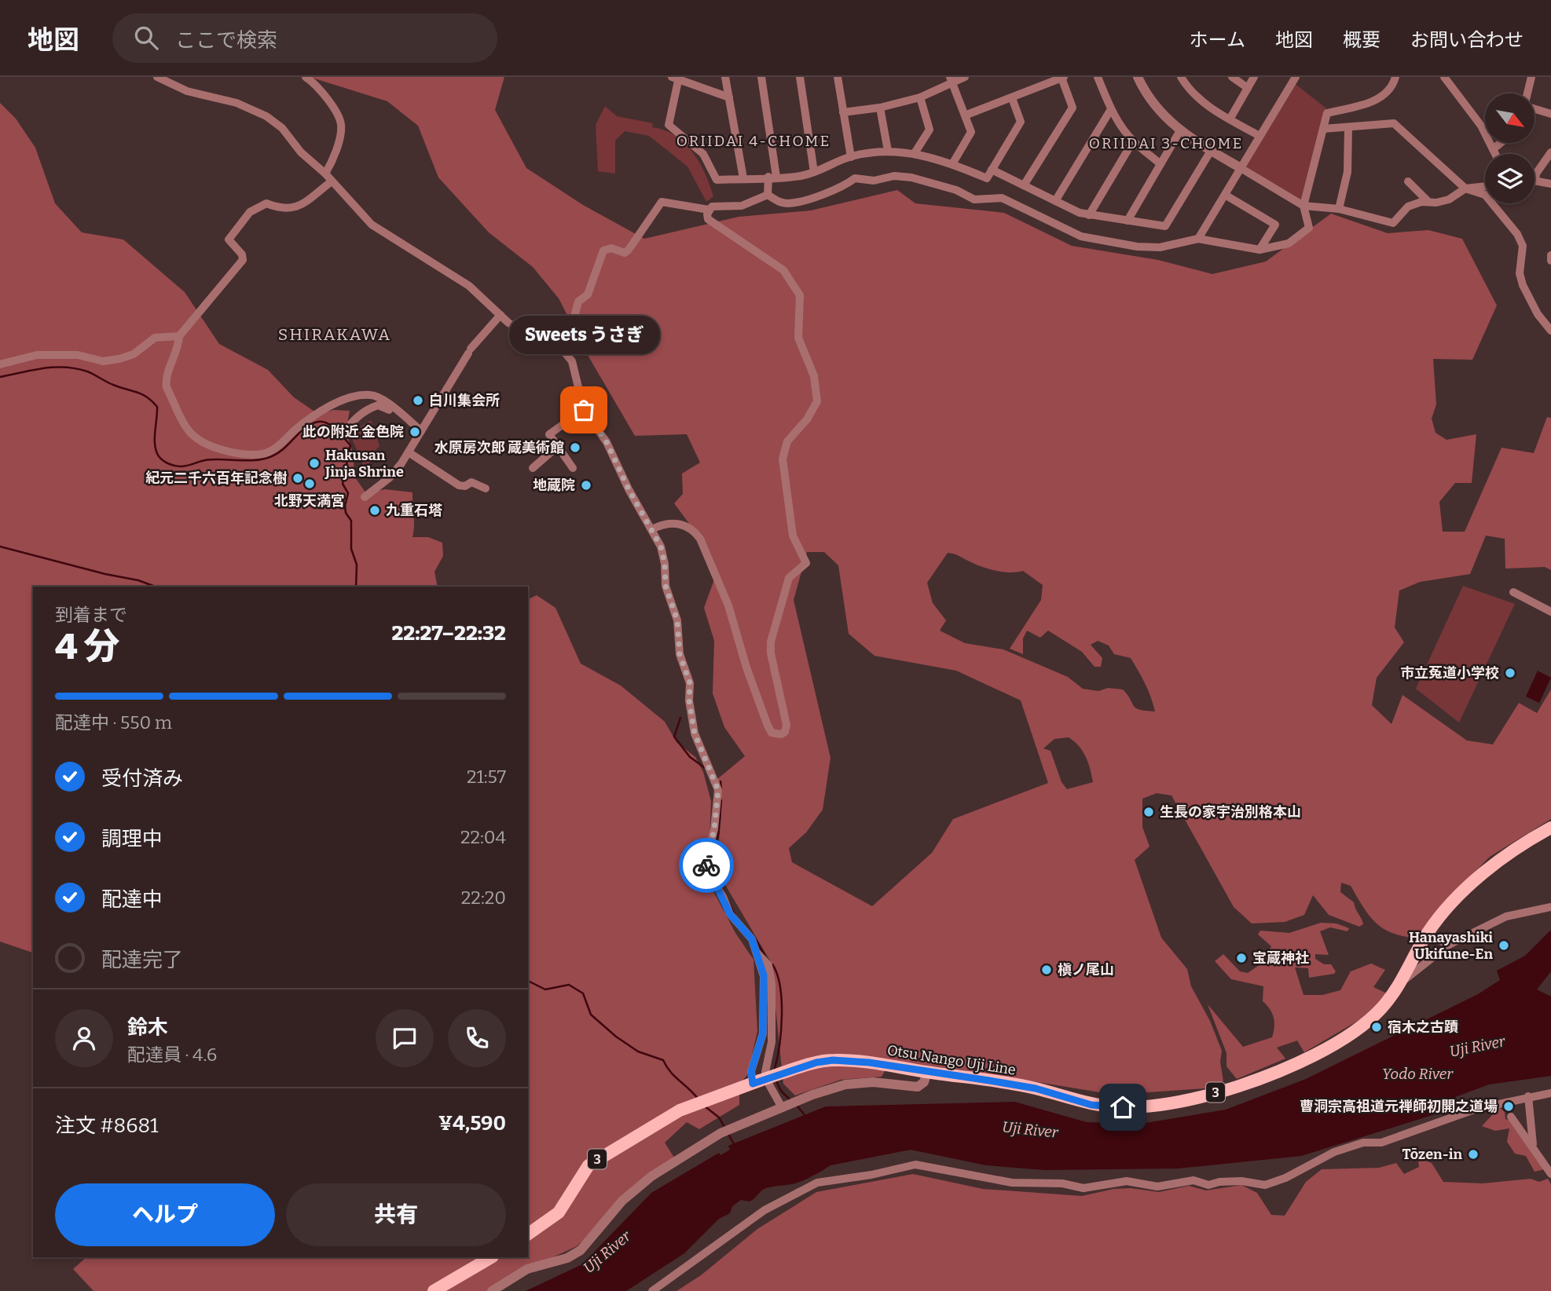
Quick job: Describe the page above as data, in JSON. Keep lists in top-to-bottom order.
{
  "streets": {
    "main road": ["Otsu Nango Uji Line", "3"]
  },
  "districts": ["ORIIDAI 4-CHOME", "ORIIDAI 3-CHOME", "SHIRAKAWA"],
  "water": ["Uji River", "Yodo River"],
  "places": [
    "白川集会所",
    "Sweets うさぎ",
    "此の附近 金色院",
    "水原房次郎 蔵美術館",
    "Hakusan Jinja Shrine",
    "紀元二千六百年記念樹",
    "北野天満宮",
    "地蔵院",
    "九重石塔",
    "市立菟道小学校",
    "生長の家宇治別格本山",
    "Hanayashiki Ukifune-En",
    "宝蔵神社",
    "槇ノ尾山",
    "宿木之古蹟",
    "曹洞宗高祖道元禅師初開之道場",
    "Tōzen-in"
  ],
  "north": "bottom right",
  "page": {
    "header": "地図",
    "search": "ここで検索",
    "nav": [
      "ホーム",
      "地図",
      "概要",
      "お問い合わせ"
    ],
    "bubble": "Sweets うさぎ",
    "heading": ["4 分", "到着まで", "22:27–22:32"],
    "panel": [
      "鈴木",
      "配達員 · 4.6",
      "注文 #8681",
      "¥4,590"
    ],
    "bar": "配達中 · 550 m",
    "list": [
      ["受付済み", "21:57"],
      ["調理中", "22:04"],
      ["配達中", "22:20"],
      "配達完了"
    ],
    "buttons": ["ヘルプ", "共有"]
  }
}
